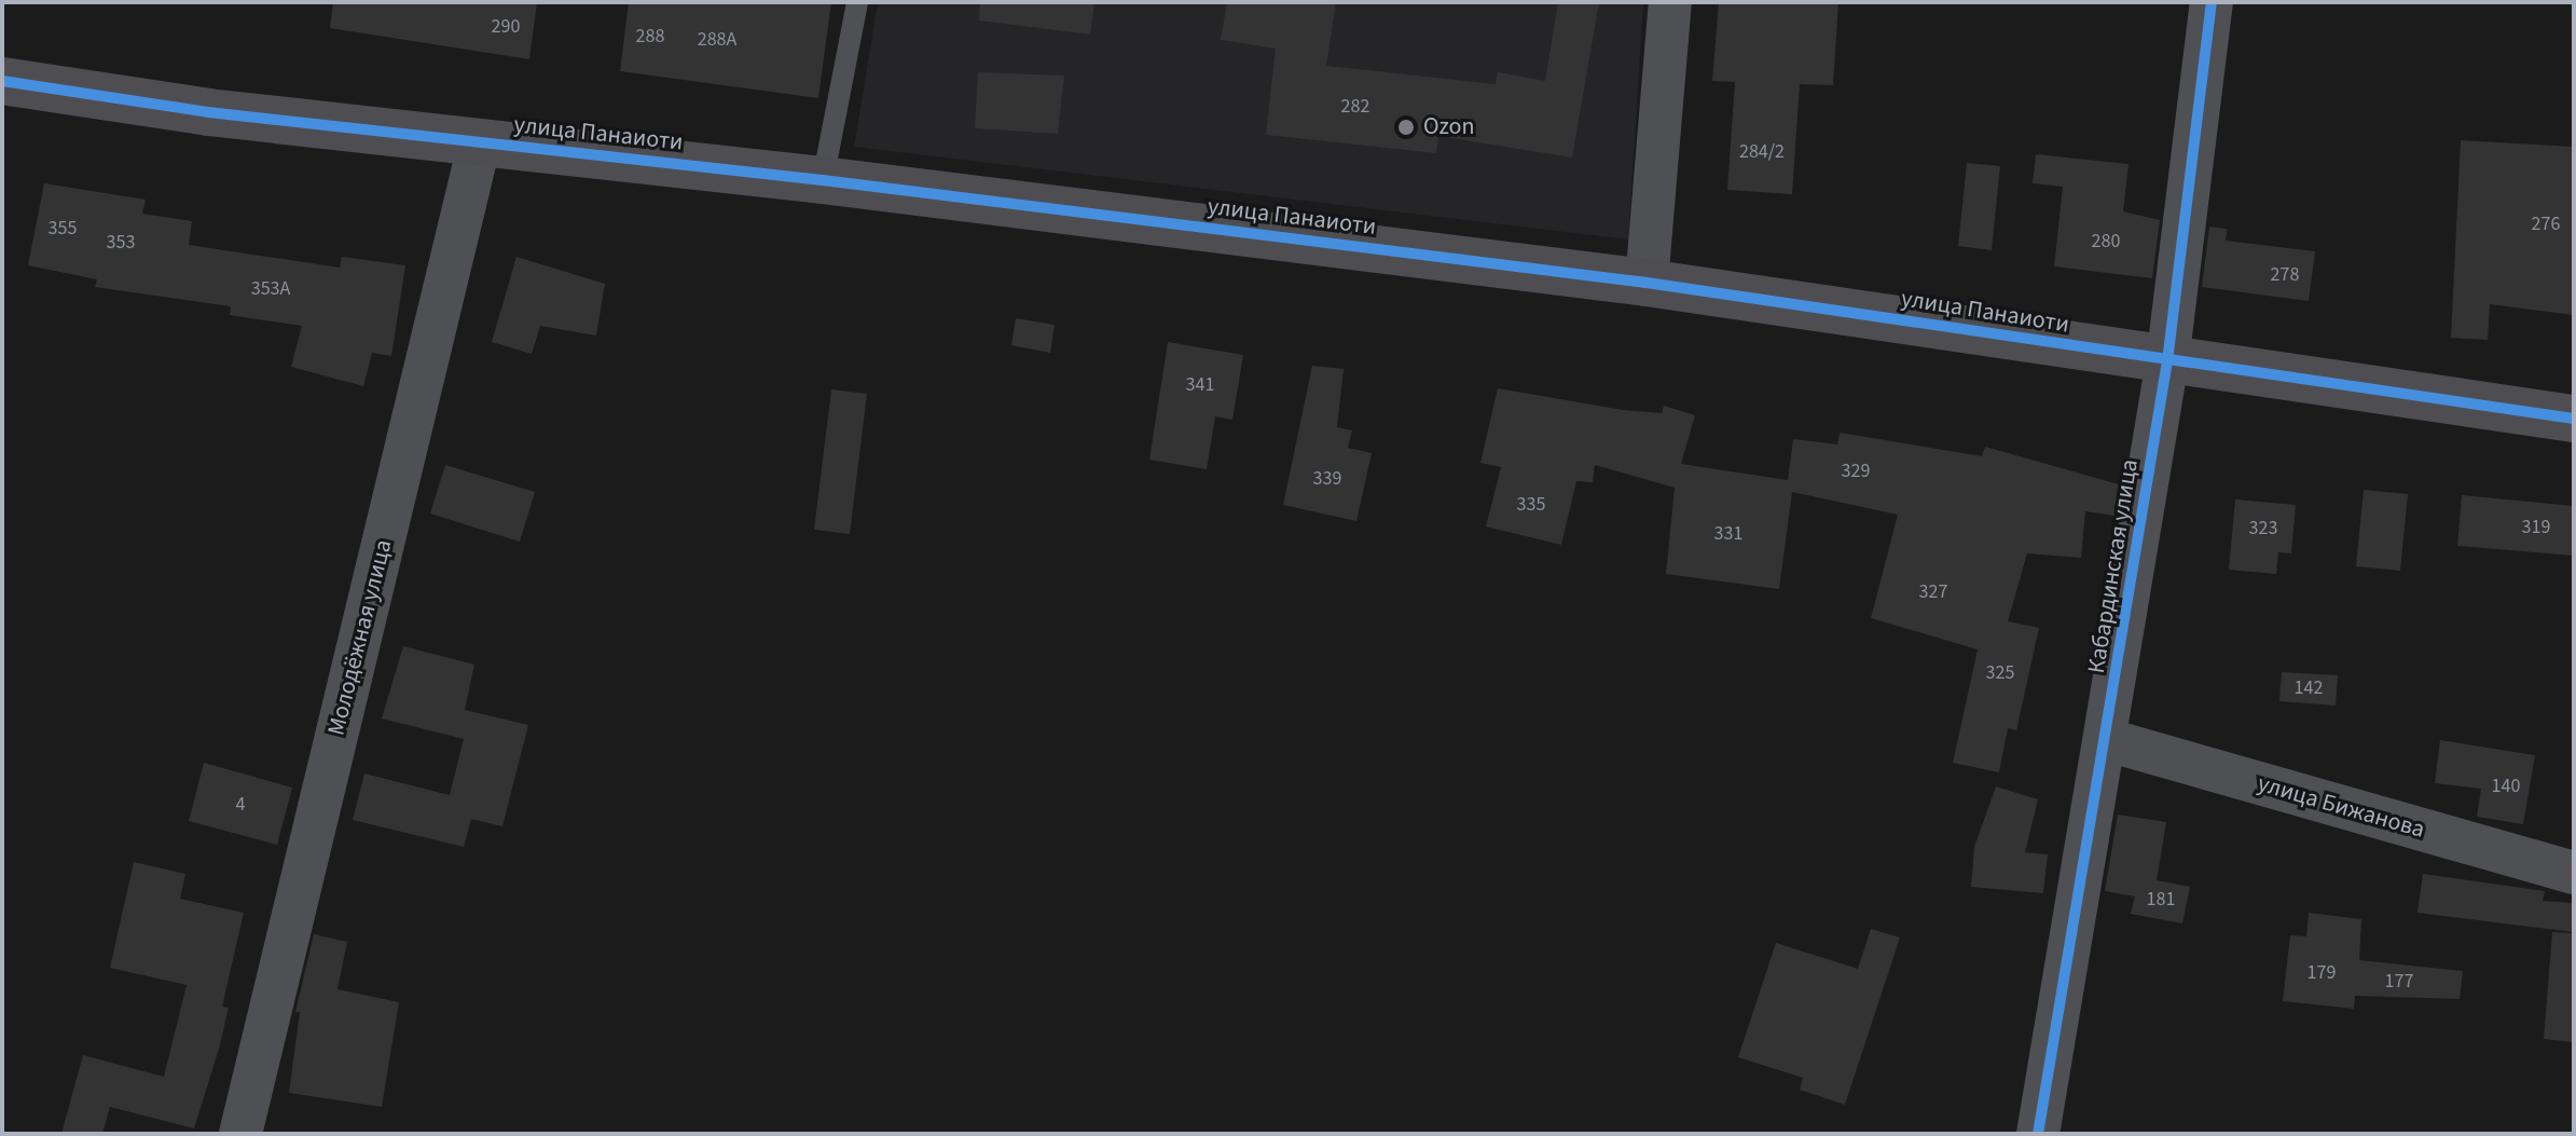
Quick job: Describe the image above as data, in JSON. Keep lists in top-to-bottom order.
{
  "streets": {
    "street": [
      "улица Панаиоти",
      "Кабардинская улица",
      "Молодёжная улица",
      "улица Бижанова"
    ]
  },
  "crossings": [
    ["улица Панаиоти", "Кабардинская улица"],
    ["улица Панаиоти", "Молодёжная улица"],
    ["Кабардинская улица", "улица Бижанова"]
  ],
  "places": ["Ozon"],
  "house_numbers": [
    "290",
    "288",
    "288А",
    "282",
    "284/2",
    "276",
    "355",
    "280",
    "353",
    "278",
    "353А",
    "341",
    "329",
    "339",
    "335",
    "319",
    "323",
    "331",
    "327",
    "325",
    "142",
    "140",
    "4",
    "181",
    "179",
    "177"
  ]
}
